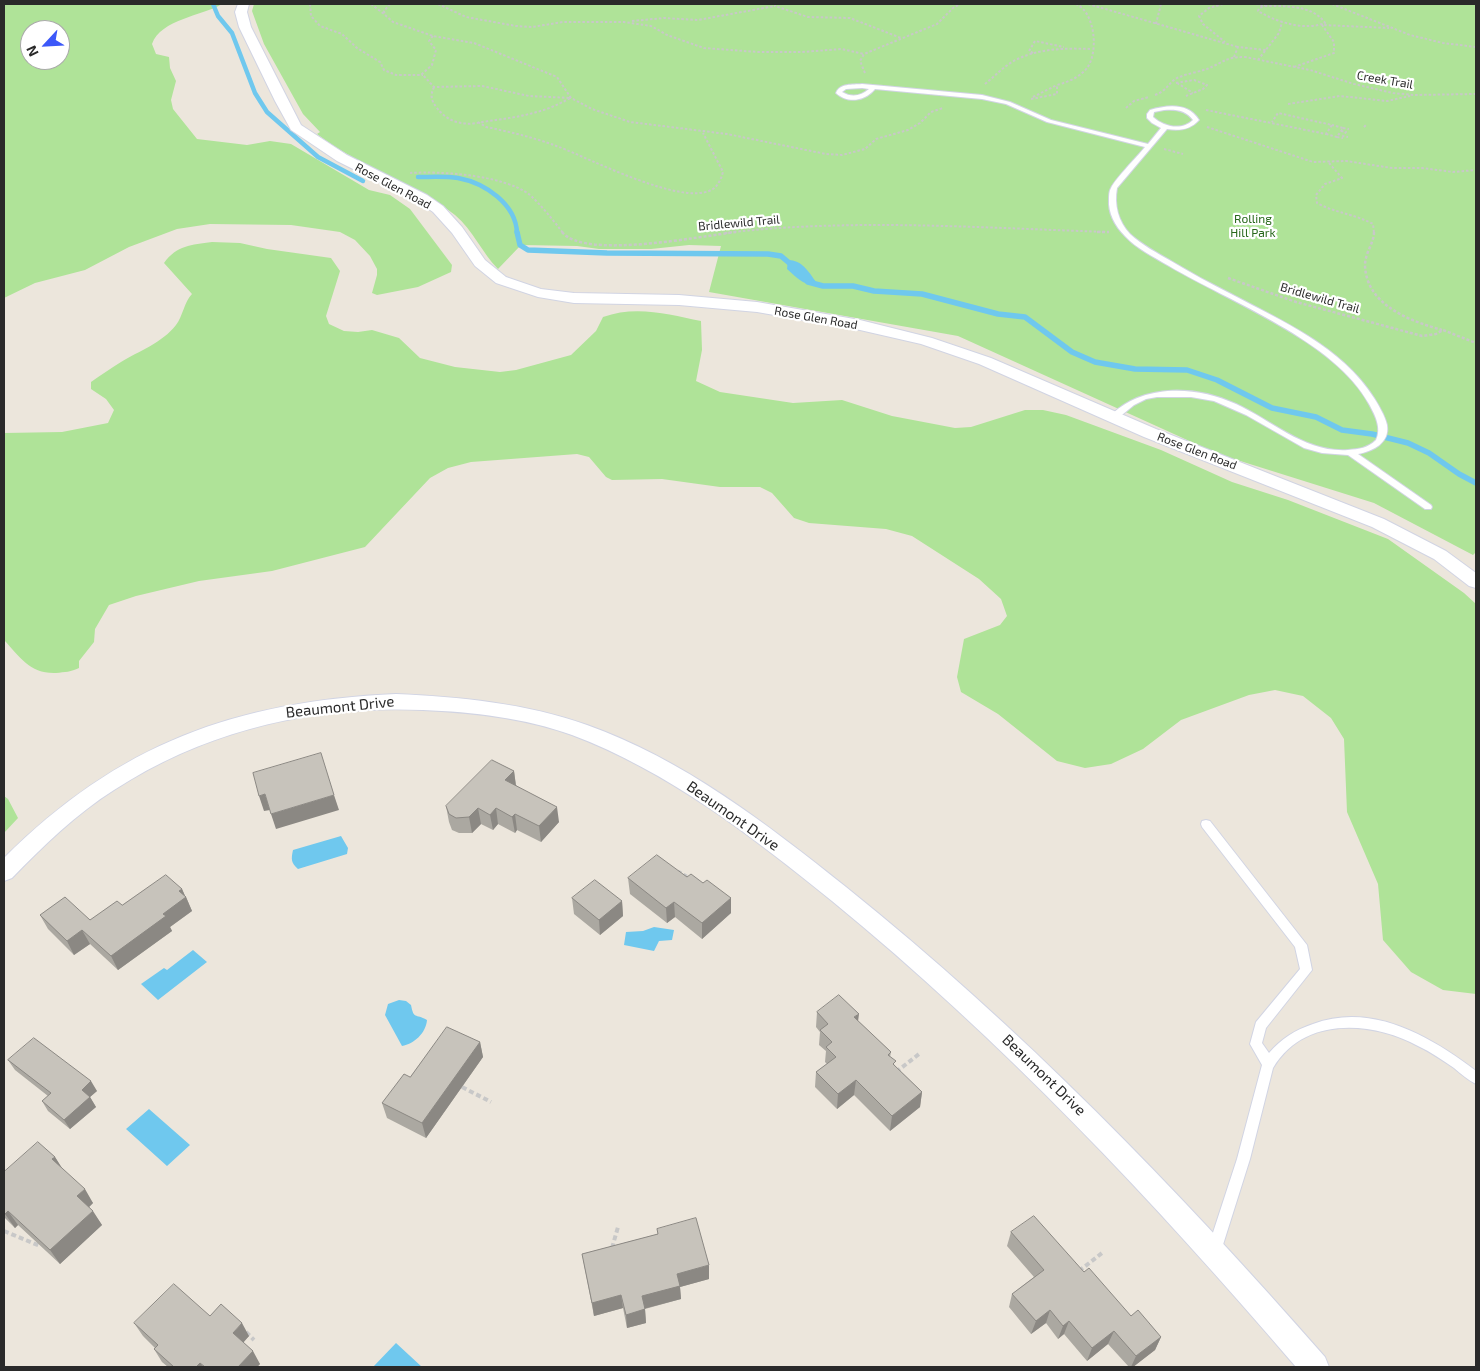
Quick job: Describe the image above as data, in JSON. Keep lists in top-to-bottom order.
{
  "streets": {
    "street": ["Rose Glen Road", "Beaumont Drive"],
    "path": ["Creek Trail", "Bridlewild Trail"]
  },
  "crossings": [
    ["Rose Glen Road", "Bridlewild Trail"]
  ],
  "parks": ["Rolling Hill Park"],
  "north": "bottom left"
}
